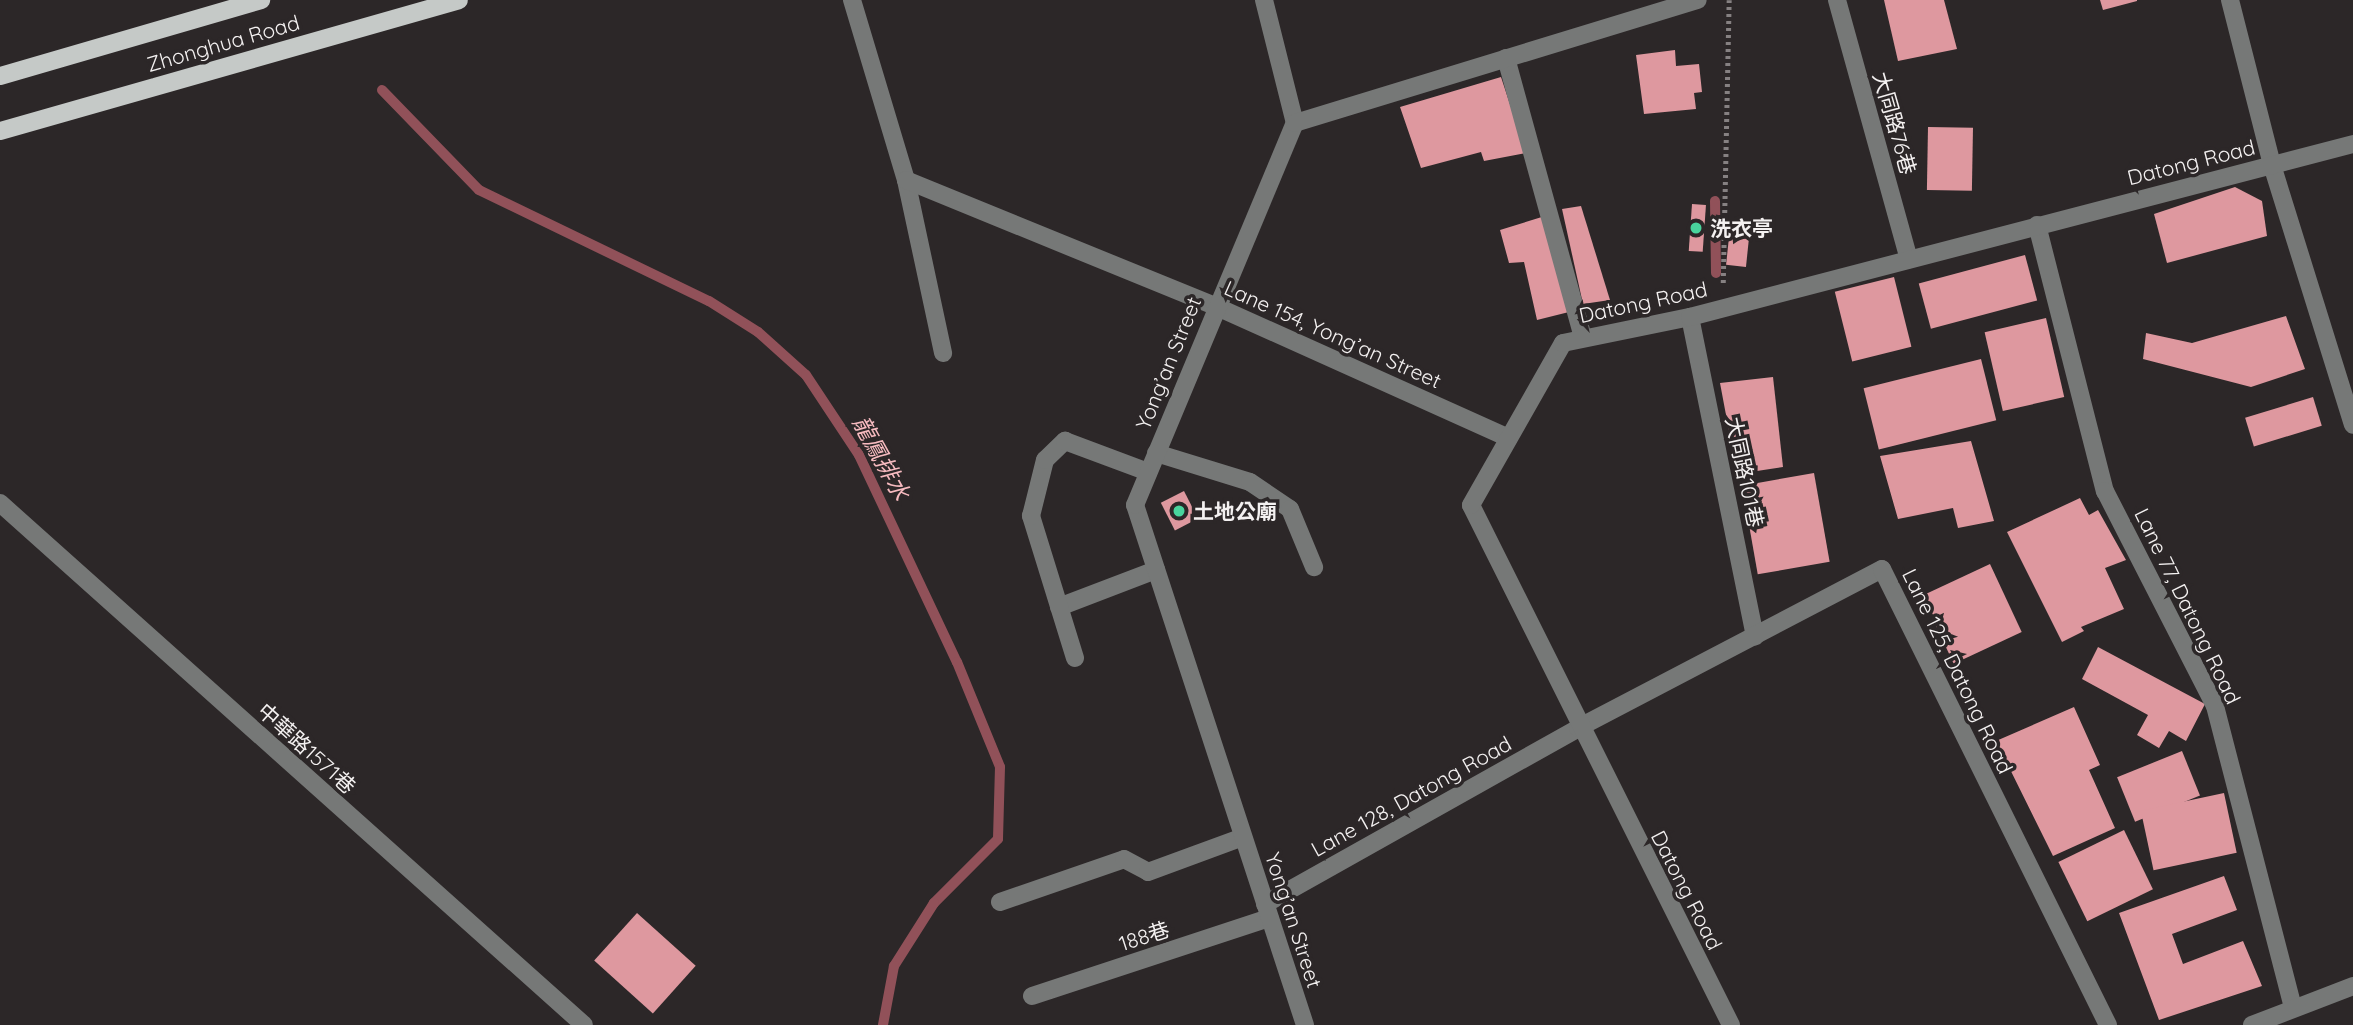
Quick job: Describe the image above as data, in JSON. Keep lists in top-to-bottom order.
{
  "streets": {
    "main road": ["Zhonghua Road"],
    "street": [
      "大同路76巷",
      "Datong Road",
      "Lane 154, Yong’an Street",
      "Yong’an Street",
      "大同路101巷",
      "Lane 77, Datong Road",
      "Lane 125, Datong Road",
      "中華路1571巷",
      "Lane 128, Datong Road",
      "188巷"
    ]
  },
  "crossings": [
    ["大同路76巷", "Datong Road"],
    ["Datong Road", "Lane 154, Yong’an Street"],
    ["Datong Road", "大同路101巷"],
    ["Datong Road", "Lane 77, Datong Road"],
    ["Datong Road", "Lane 125, Datong Road"],
    ["Datong Road", "Lane 128, Datong Road"],
    ["Lane 154, Yong’an Street", "Yong’an Street"],
    ["Yong’an Street", "Lane 128, Datong Road"],
    ["Yong’an Street", "188巷"],
    ["大同路101巷", "Lane 125, Datong Road"],
    ["Lane 125, Datong Road", "Lane 128, Datong Road"],
    ["Lane 128, Datong Road", "188巷"]
  ],
  "water": ["龍鳳排水"],
  "places": ["洗衣亭", "土地公廟"]
}
